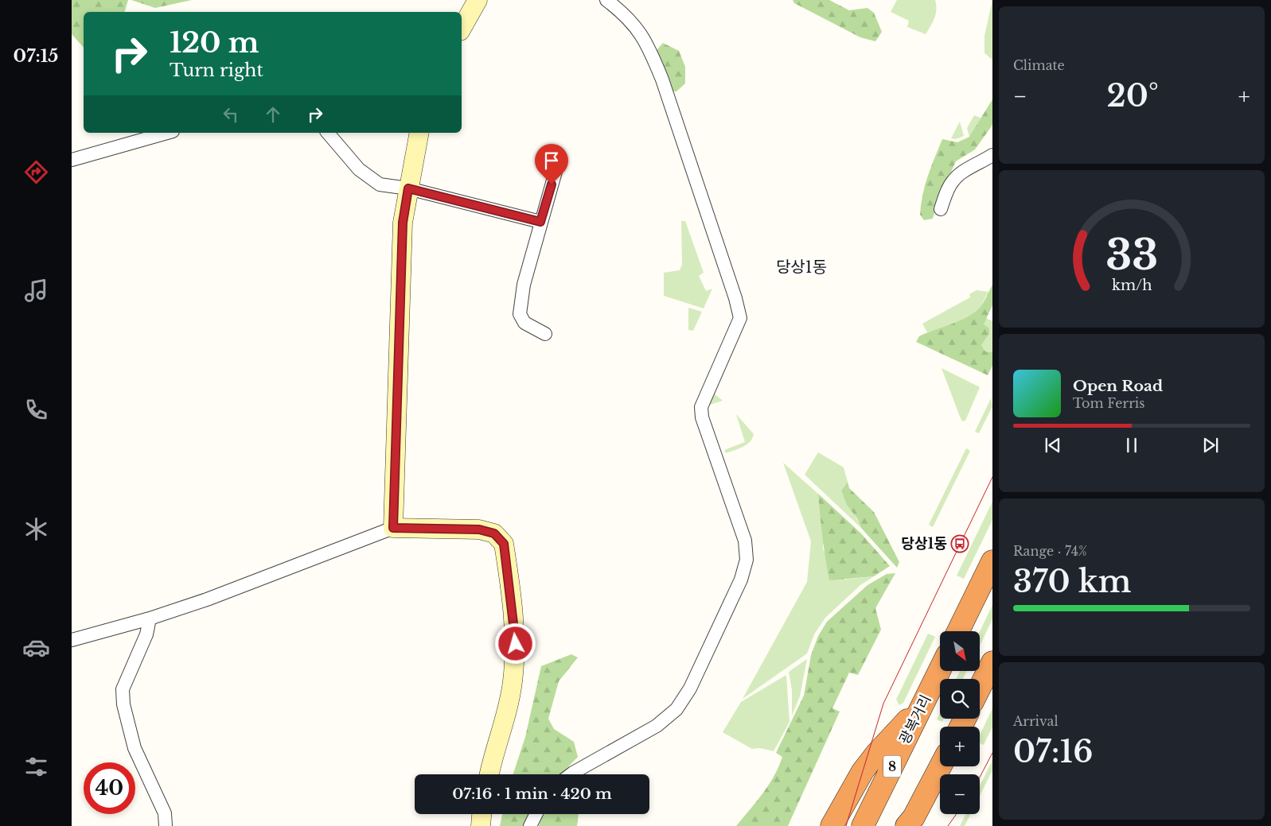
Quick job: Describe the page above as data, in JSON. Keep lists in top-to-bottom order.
{
  "streets": {
    "highway": ["광복거리", "8"]
  },
  "districts": ["당상1동"],
  "places": {
    "bus stop": ["당상1동"]
  },
  "north": "bottom right",
  "page": {
    "tabs": "07:15",
    "tile": [
      "Climate",
      ["Range · 74%", "370 km"],
      ["Arrival", "07:16"]
    ],
    "turn": ["120 m", "Turn right"],
    "heat": ["−", "20°", "+"],
    "song": ["Open Road", "Tom Ferris"],
    "map_buttons": ["+", "−"],
    "limit": "40",
    "trip": "07:16 · 1 min · 420 m",
    "gauge": ["33", "km/h"]
  }
}
